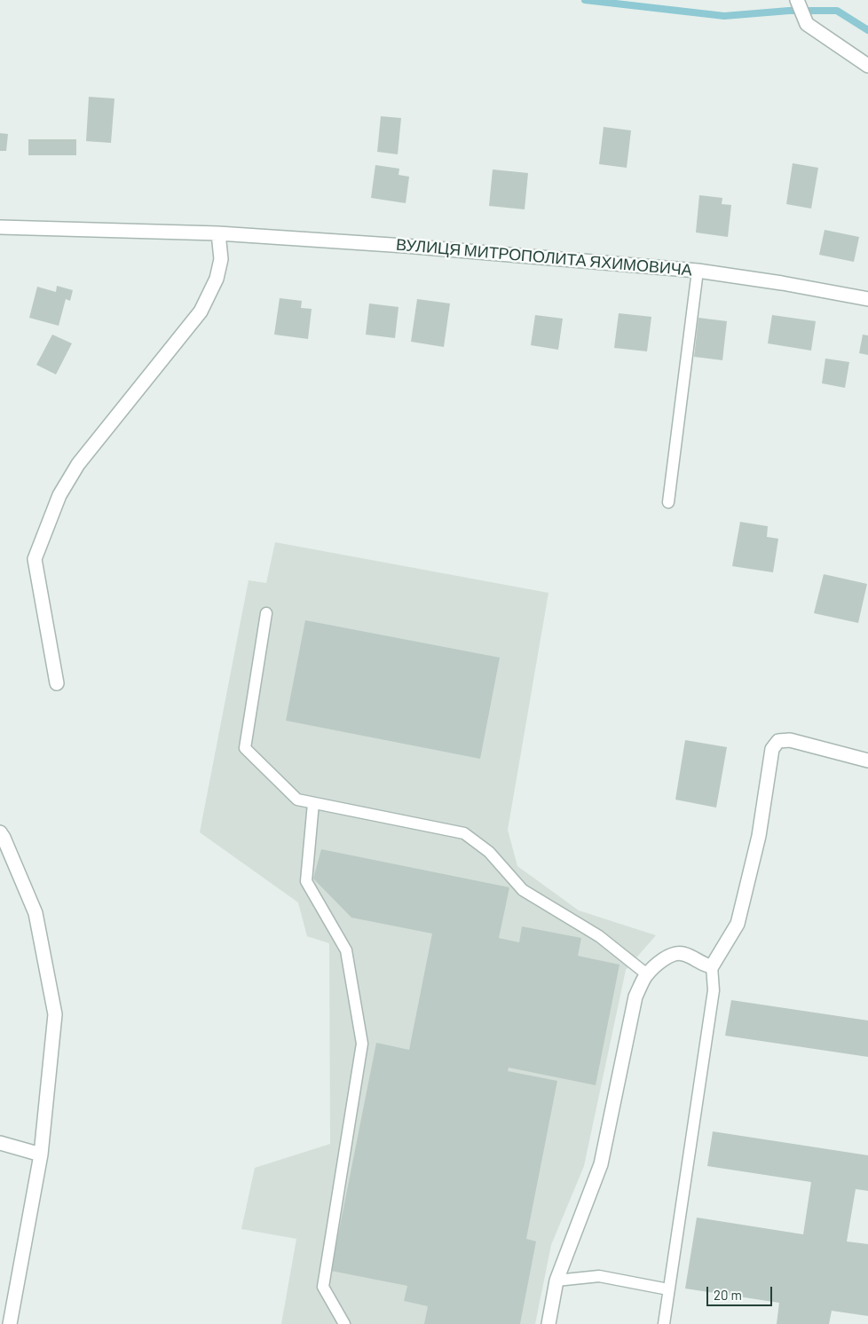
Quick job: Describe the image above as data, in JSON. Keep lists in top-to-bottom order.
{
  "streets": {
    "street": ["ВУЛИЦЯ МИТРОПОЛИТА ЯХИМОВИЧА"]
  },
  "scale_bar": "20 m"
}
